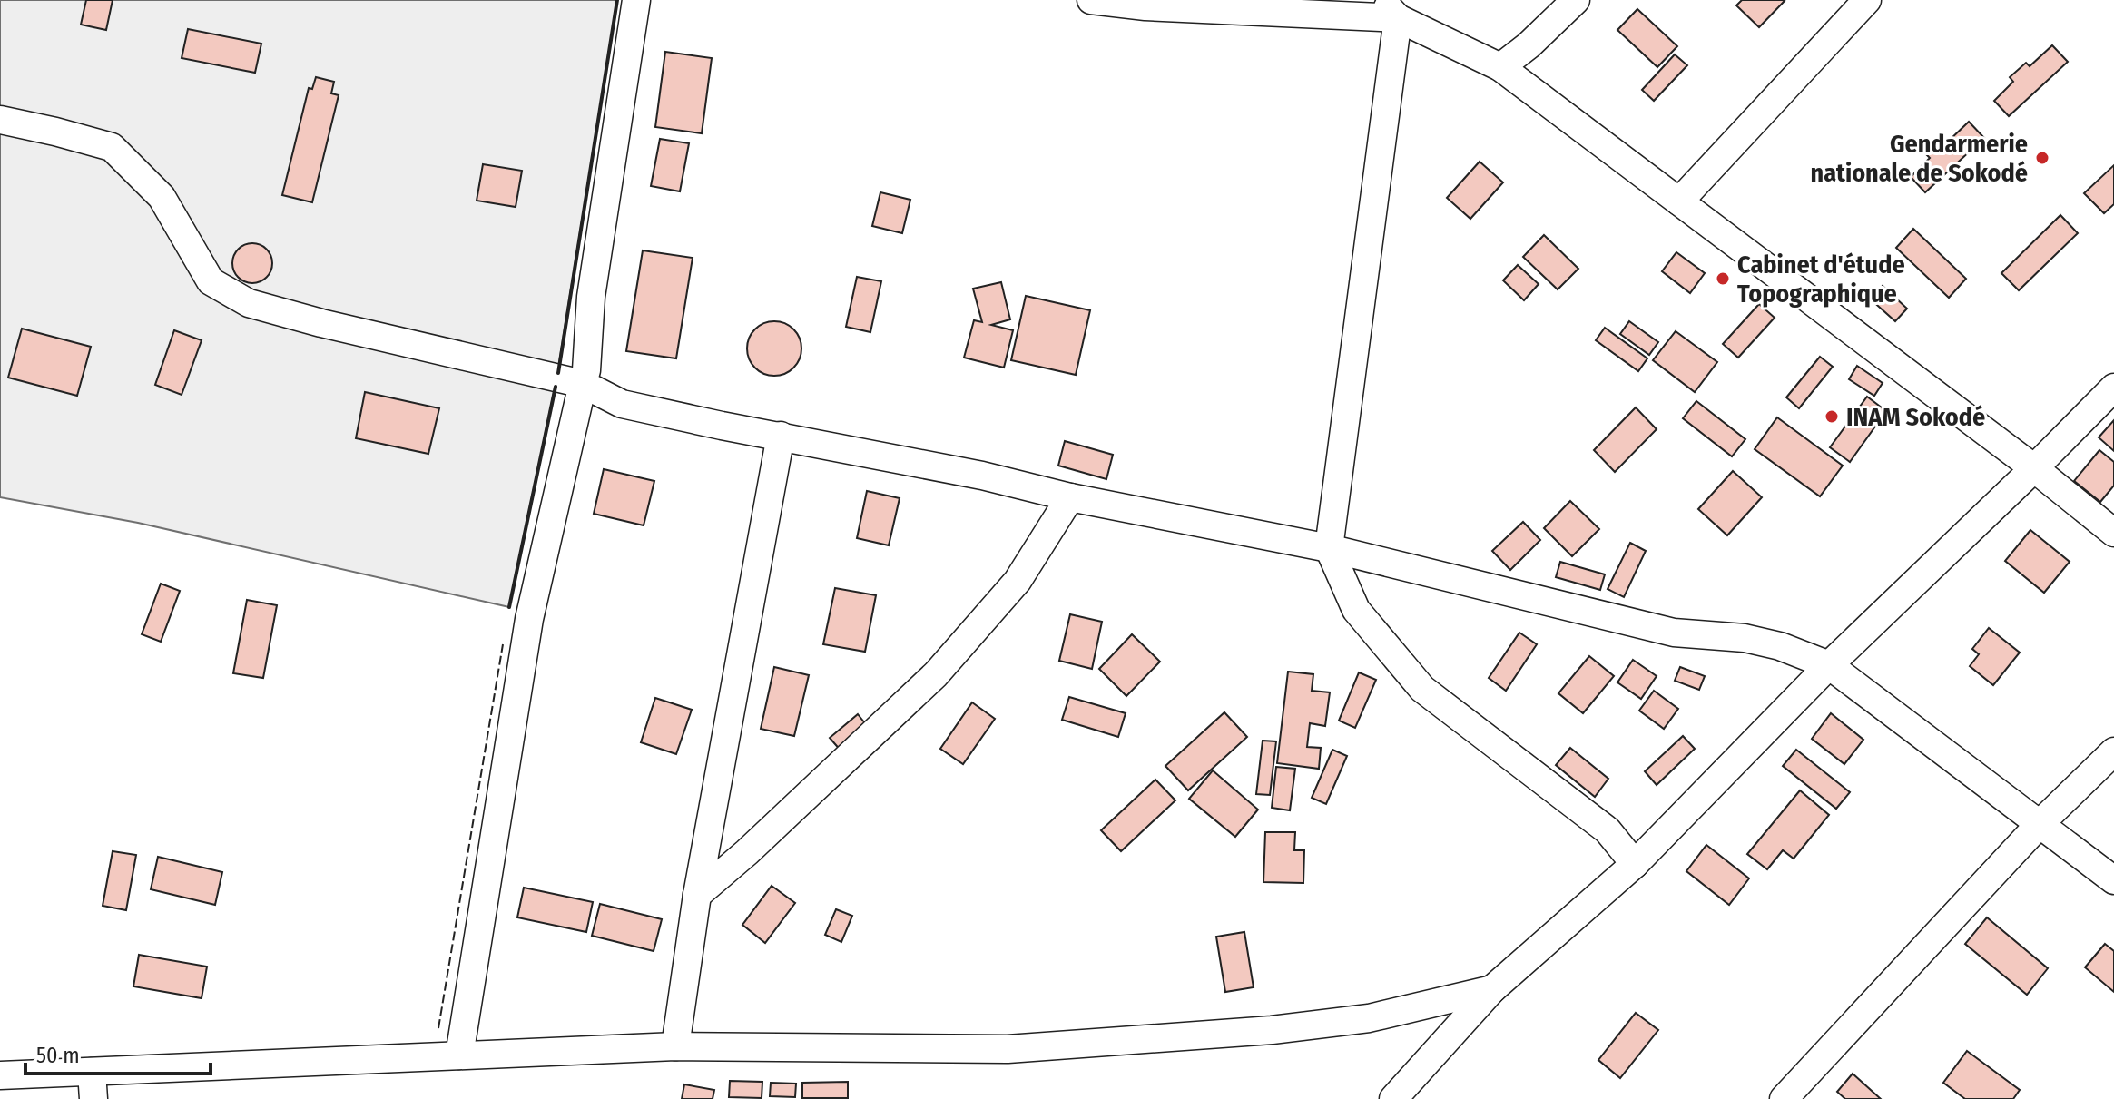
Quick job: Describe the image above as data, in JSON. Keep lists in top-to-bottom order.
{
  "places": ["Gendarmerie nationale de Sokodé", "Cabinet d'étude Topographique", "INAM Sokodé"],
  "scale_bar": "50 m"
}
